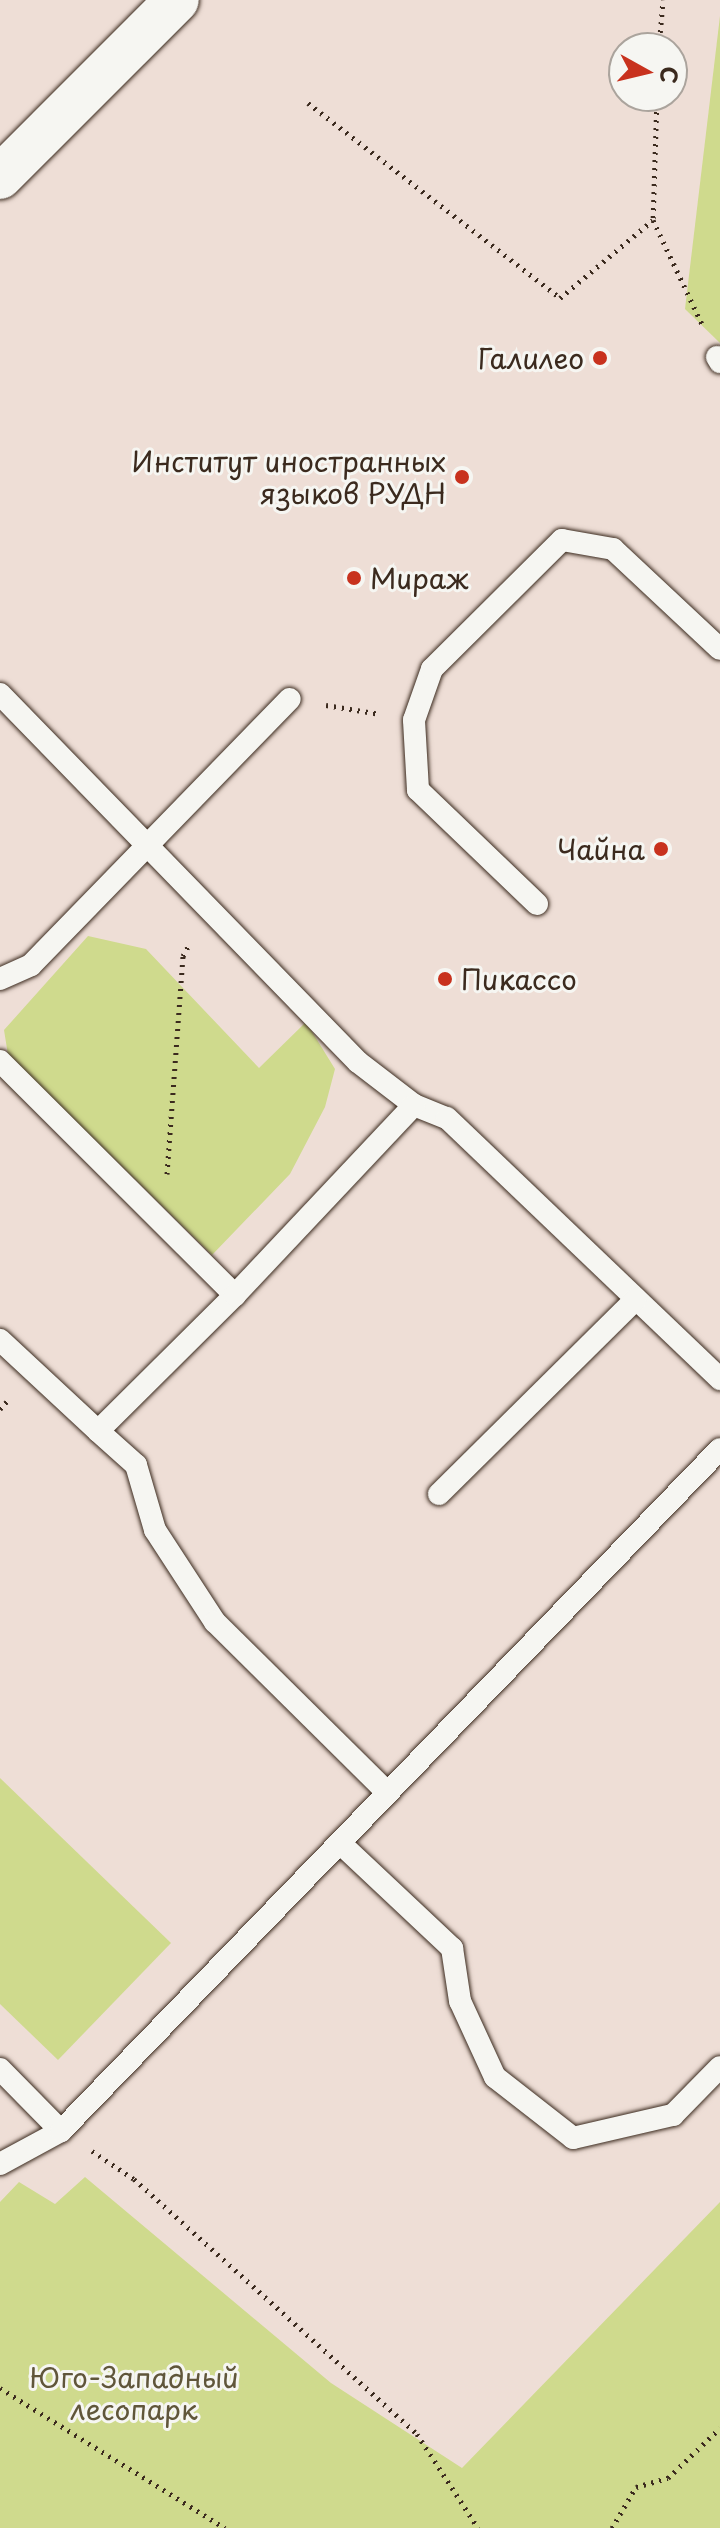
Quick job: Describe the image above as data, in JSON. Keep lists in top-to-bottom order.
{
  "parks": ["Юго-Западный лесопарк"],
  "places": [
    "Галилео",
    "Институт иностранных языков РУДН",
    "Мираж",
    "Чайна",
    "Пикассо"
  ],
  "north": "right"
}
